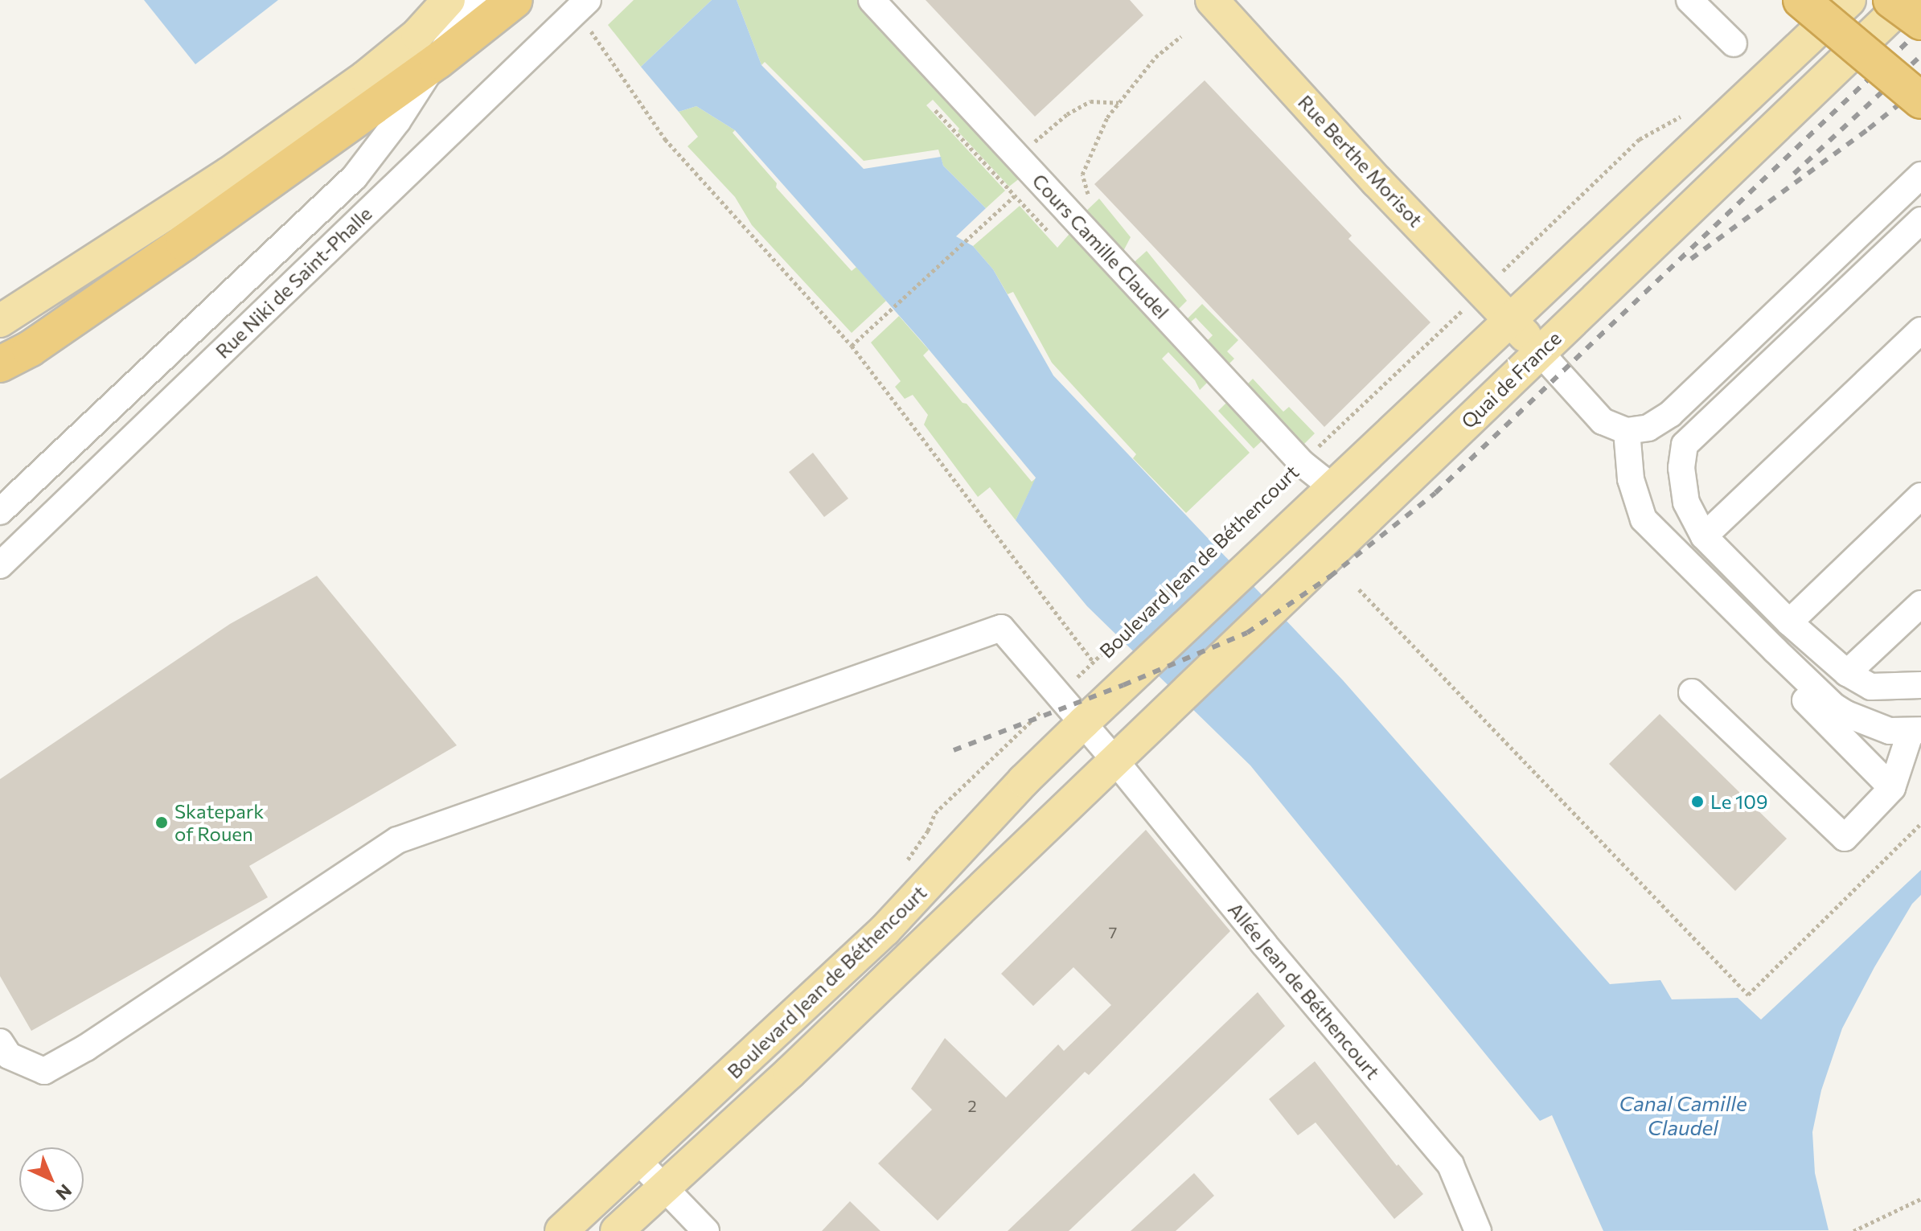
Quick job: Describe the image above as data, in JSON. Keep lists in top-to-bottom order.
{
  "streets": {
    "main road": ["Rue Berthe Morisot", "Quai de France", "Boulevard Jean de Béthencourt"],
    "street": ["Cours Camille Claudel", "Rue Niki de Saint-Phalle", "Allée Jean de Béthencourt"]
  },
  "crossings": [
    ["Rue Berthe Morisot", "Quai de France"],
    ["Cours Camille Claudel", "Boulevard Jean de Béthencourt"],
    ["Quai de France", "Boulevard Jean de Béthencourt"],
    ["Quai de France", "Allée Jean de Béthencourt"],
    ["Boulevard Jean de Béthencourt", "Allée Jean de Béthencourt"]
  ],
  "water": ["Canal Camille Claudel"],
  "places": ["Le 109", "Skatepark of Rouen"],
  "house_numbers": ["7", "2"],
  "north": "bottom right"
}
